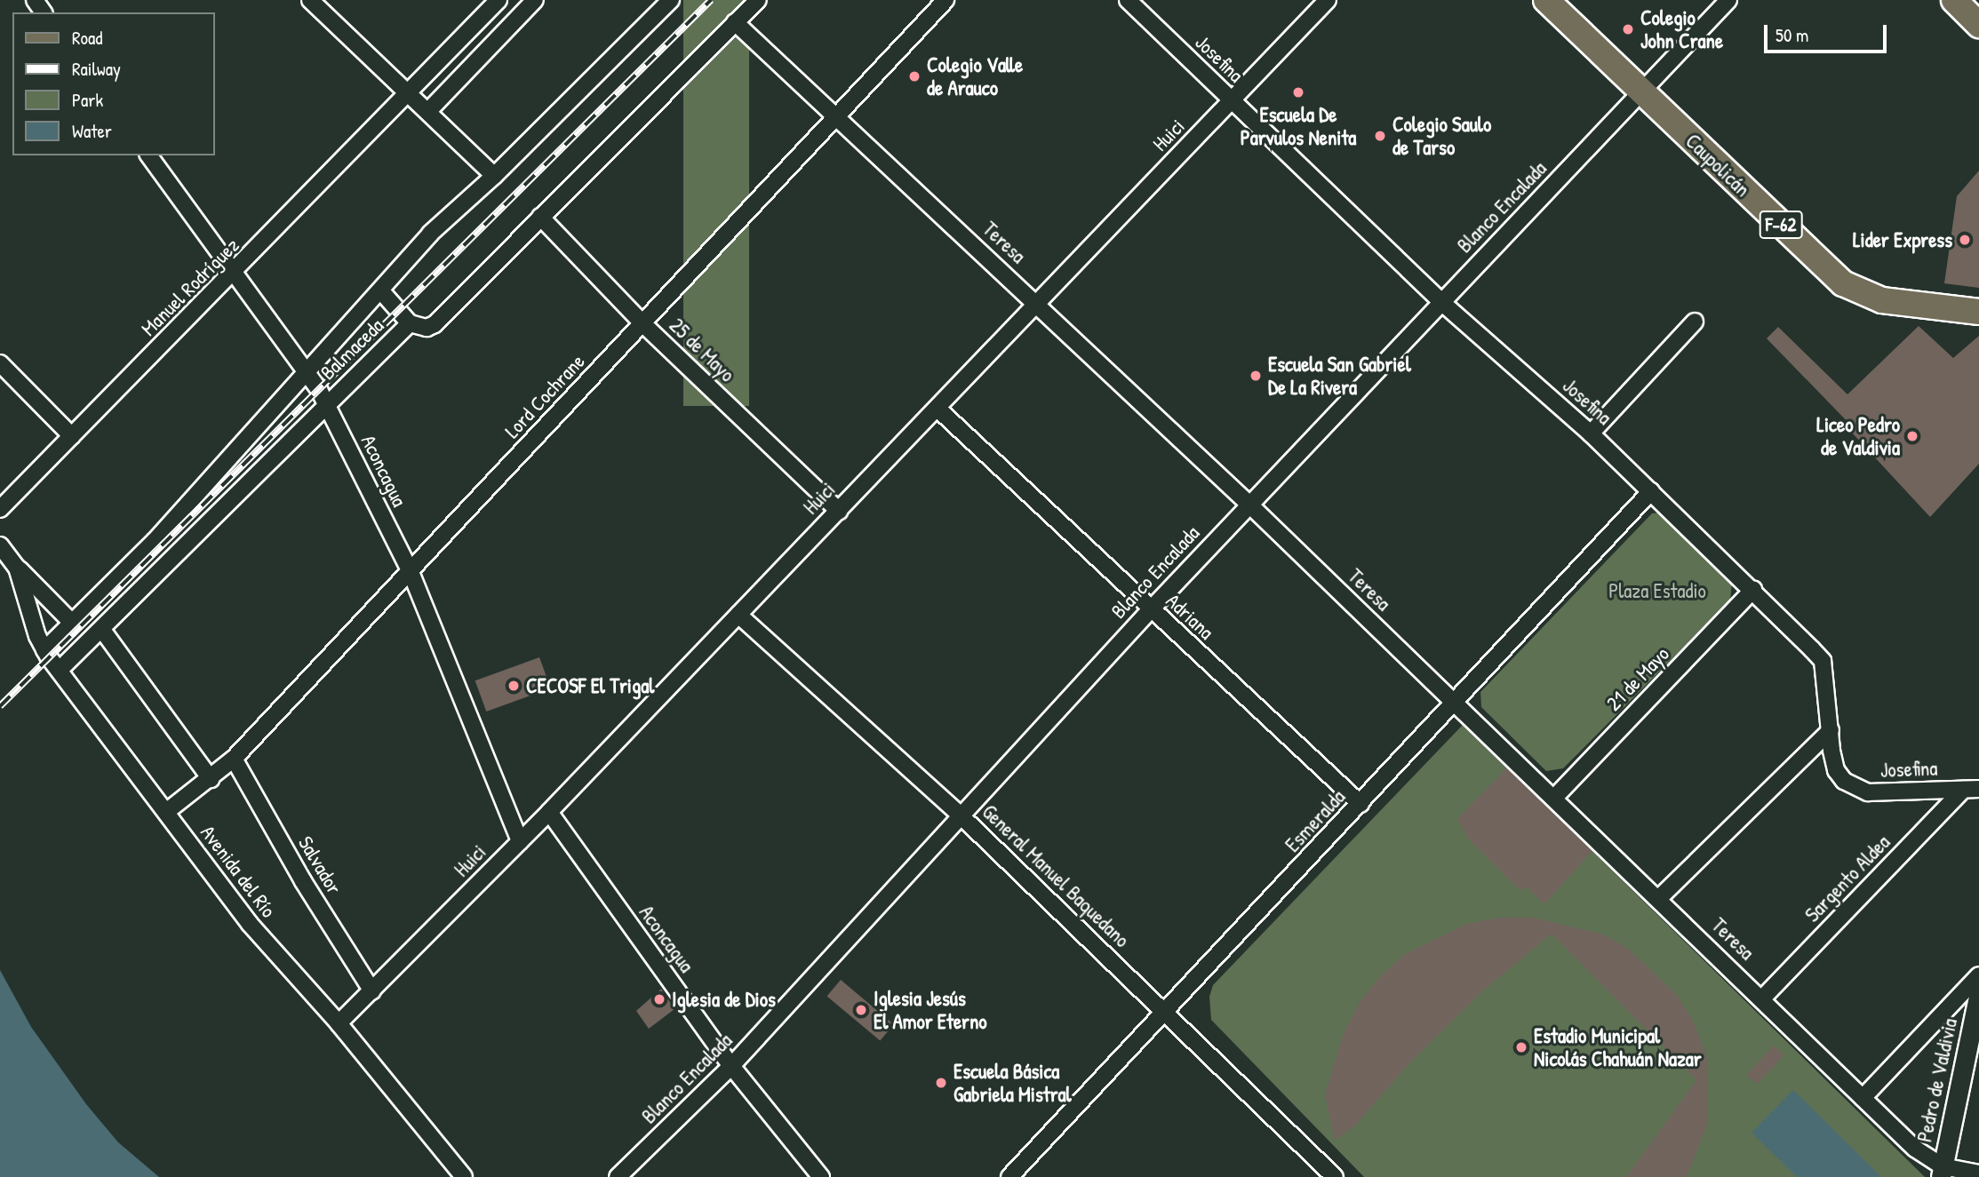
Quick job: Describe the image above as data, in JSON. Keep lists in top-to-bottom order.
{
  "streets": {
    "main road": ["Caupolicán", "F-62"],
    "street": [
      "Josefina",
      "Huici",
      "Blanco Encalada",
      "Teresa",
      "Manuel Rodríguez",
      "Balmaceda",
      "25 de Mayo",
      "Lord Cochrane",
      "Aconcagua",
      "Adriana",
      "21 de Mayo",
      "Esmeralda",
      "Salvador",
      "Avenida del Río",
      "General Manuel Baquedano",
      "Sargento Aldea",
      "Pedro de Valdivia"
    ]
  },
  "crossings": [
    ["Josefina", "Huici"],
    ["Josefina", "Blanco Encalada"],
    ["Josefina", "21 de Mayo"],
    ["Josefina", "Esmeralda"],
    ["Josefina", "Sargento Aldea"],
    ["Huici", "Teresa"],
    ["Huici", "25 de Mayo"],
    ["Huici", "Aconcagua"],
    ["Huici", "Adriana"],
    ["Huici", "Salvador"],
    ["Huici", "Avenida del Río"],
    ["Huici", "General Manuel Baquedano"],
    ["Caupolicán", "Blanco Encalada"],
    ["Blanco Encalada", "Teresa"],
    ["Blanco Encalada", "Aconcagua"],
    ["Blanco Encalada", "Adriana"],
    ["Blanco Encalada", "General Manuel Baquedano"],
    ["Teresa", "Balmaceda"],
    ["Teresa", "Lord Cochrane"],
    ["Teresa", "21 de Mayo"],
    ["Teresa", "Esmeralda"],
    ["Teresa", "Sargento Aldea"],
    ["Teresa", "Pedro de Valdivia"],
    ["Manuel Rodríguez", "Aconcagua"],
    ["Balmaceda", "25 de Mayo"],
    ["Balmaceda", "Aconcagua"],
    ["Balmaceda", "Avenida del Río"],
    ["25 de Mayo", "Lord Cochrane"],
    ["Lord Cochrane", "Aconcagua"],
    ["Lord Cochrane", "Salvador"],
    ["Lord Cochrane", "Avenida del Río"],
    ["Adriana", "Esmeralda"],
    ["Esmeralda", "General Manuel Baquedano"]
  ],
  "parks": ["Plaza Estadio"],
  "places": [
    "Colegio John Crane",
    "Colegio Valle de Arauco",
    "Escuela De Parvulos Nenita",
    "Colegio Saulo de Tarso",
    "Lider Express",
    "Escuela San Gabriel De La Rivera",
    "Liceo Pedro de Valdivia",
    "CECOSF El Trigal",
    "Iglesia de Dios",
    "Iglesia Jesús El Amor Eterno",
    "Estadio Municipal Nicolás Chahuán Nazar",
    "Escuela Básica Gabriela Mistral"
  ],
  "legend": [
    "Road",
    "Railway",
    "Park",
    "Water"
  ],
  "scale_bar": "50 m"
}
